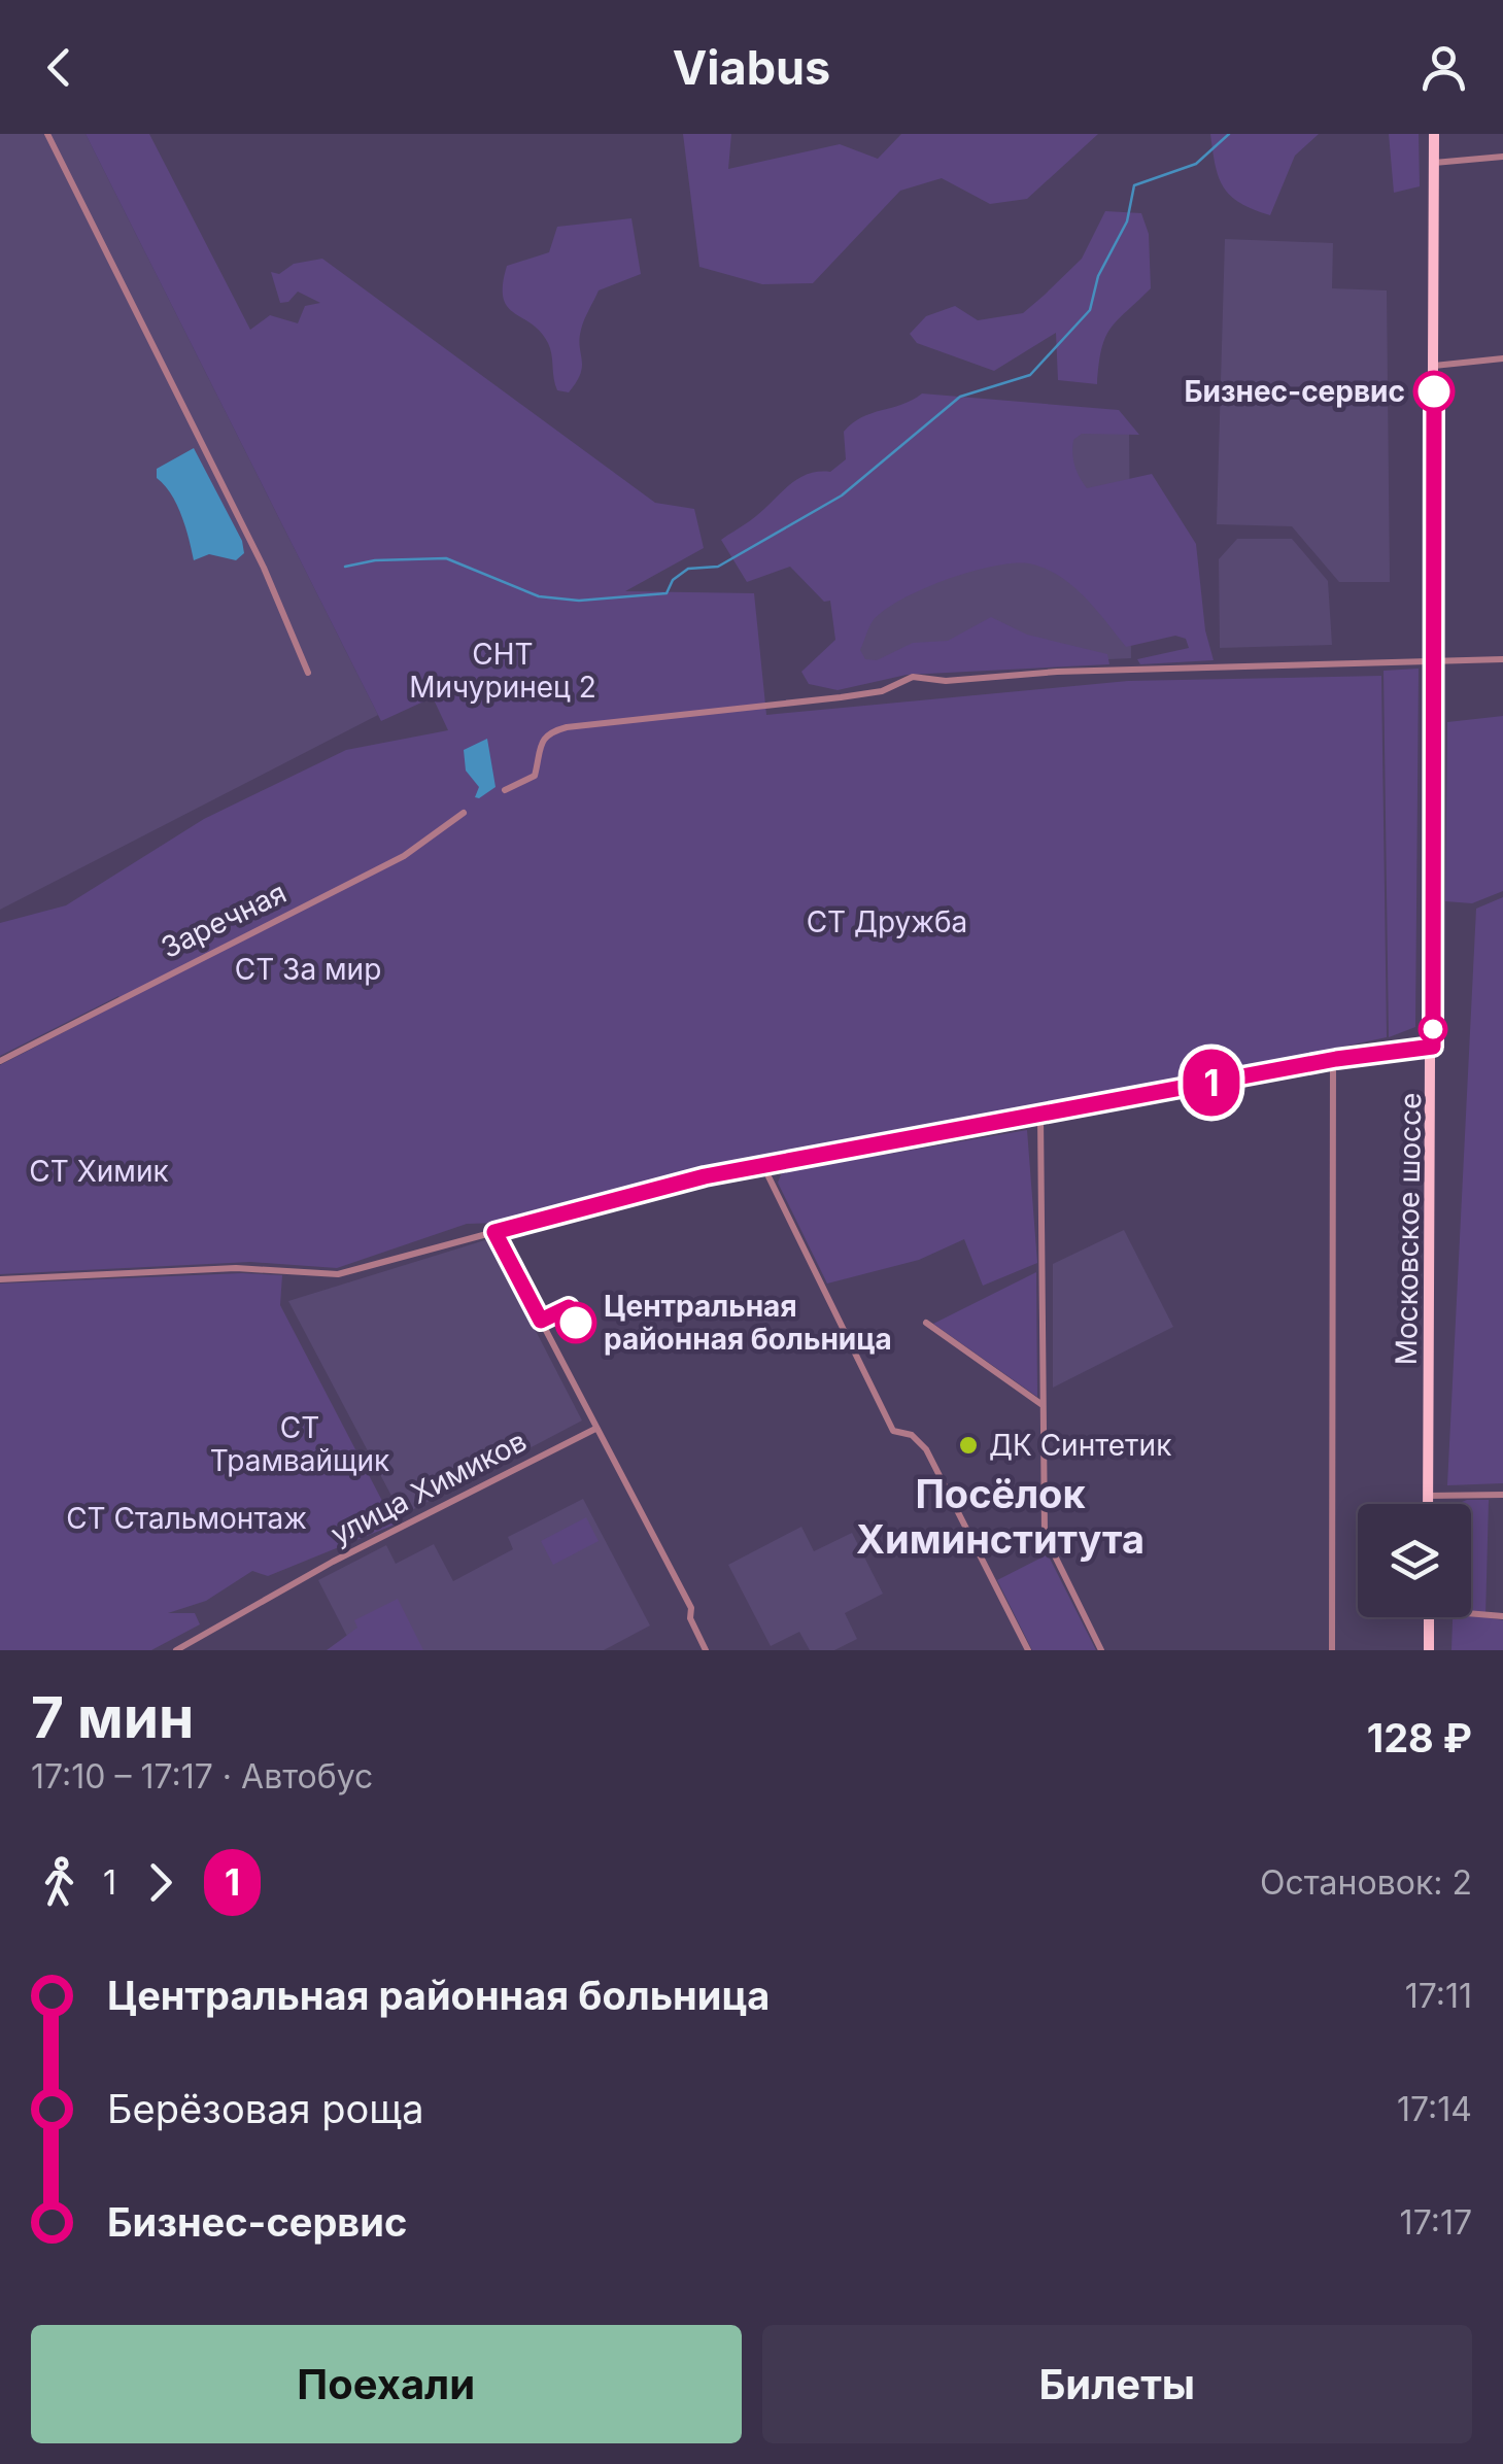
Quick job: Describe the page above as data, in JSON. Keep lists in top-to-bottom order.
{
  "streets": {
    "main road": ["Московское шоссе"],
    "street": ["Заречная", "улица Химиков"]
  },
  "districts": ["Посёлок Химинститута"],
  "parks": [
    "СНТ Мичуринец 2",
    "СТ Дружба",
    "СТ За мир",
    "СТ Химик",
    "СТ Трамвайщик",
    "СТ Стальмонтаж"
  ],
  "places": ["Бизнес-сервис", "Центральная районная больница", "ДК Синтетик"],
  "lines": ["bus line 1"],
  "page": {
    "header": "Viabus",
    "on_map": "1",
    "heading": ["7 мин", "17:10 – 17:17 · Автобус", "128 ₽"],
    "legs": ["1", "1", "Остановок: 2"],
    "list": [
      {
        "name": "Центральная районная больница",
        "value": "17:11"
      },
      {
        "name": "Берёзовая роща",
        "value": "17:14"
      },
      {
        "name": "Бизнес-сервис",
        "value": "17:17"
      }
    ],
    "buttons": ["Поехали", "Билеты"]
  }
}
